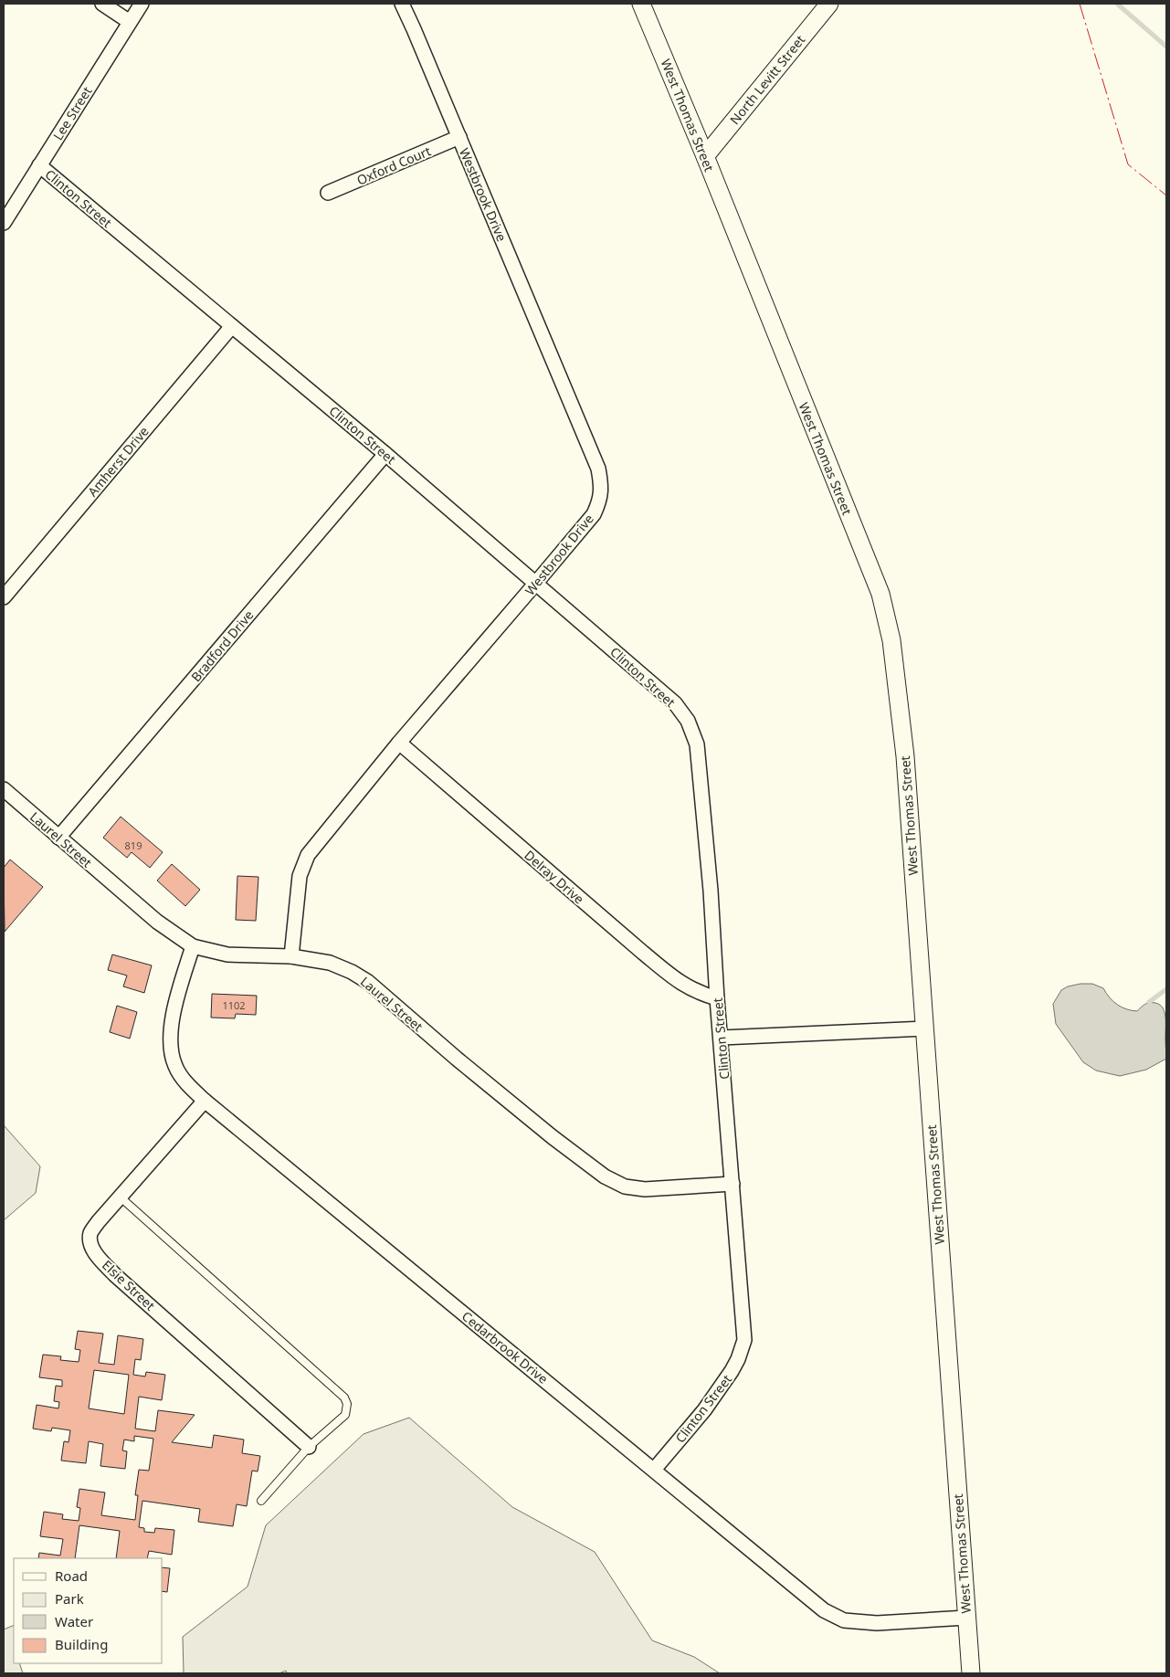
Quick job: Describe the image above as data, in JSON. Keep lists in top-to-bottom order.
{
  "streets": {
    "street": [
      "North Levitt Street",
      "Lee Street",
      "West Thomas Street",
      "Oxford Court",
      "Westbrook Drive",
      "Clinton Street",
      "Amherst Drive",
      "Bradford Drive",
      "Laurel Street",
      "Delray Drive",
      "Elsie Street",
      "Cedarbrook Drive"
    ]
  },
  "crossings": [
    ["North Levitt Street", "West Thomas Street"],
    ["Lee Street", "Clinton Street"],
    ["West Thomas Street", "Cedarbrook Drive"],
    ["Oxford Court", "Westbrook Drive"],
    ["Westbrook Drive", "Clinton Street"],
    ["Westbrook Drive", "Laurel Street"],
    ["Westbrook Drive", "Delray Drive"],
    ["Clinton Street", "Amherst Drive"],
    ["Clinton Street", "Bradford Drive"],
    ["Clinton Street", "Laurel Street"],
    ["Clinton Street", "Delray Drive"],
    ["Clinton Street", "Cedarbrook Drive"],
    ["Bradford Drive", "Laurel Street"],
    ["Laurel Street", "Cedarbrook Drive"],
    ["Elsie Street", "Cedarbrook Drive"]
  ],
  "house_numbers": ["819", "1102"],
  "legend": [
    "Road",
    "Park",
    "Water",
    "Building"
  ]
}
